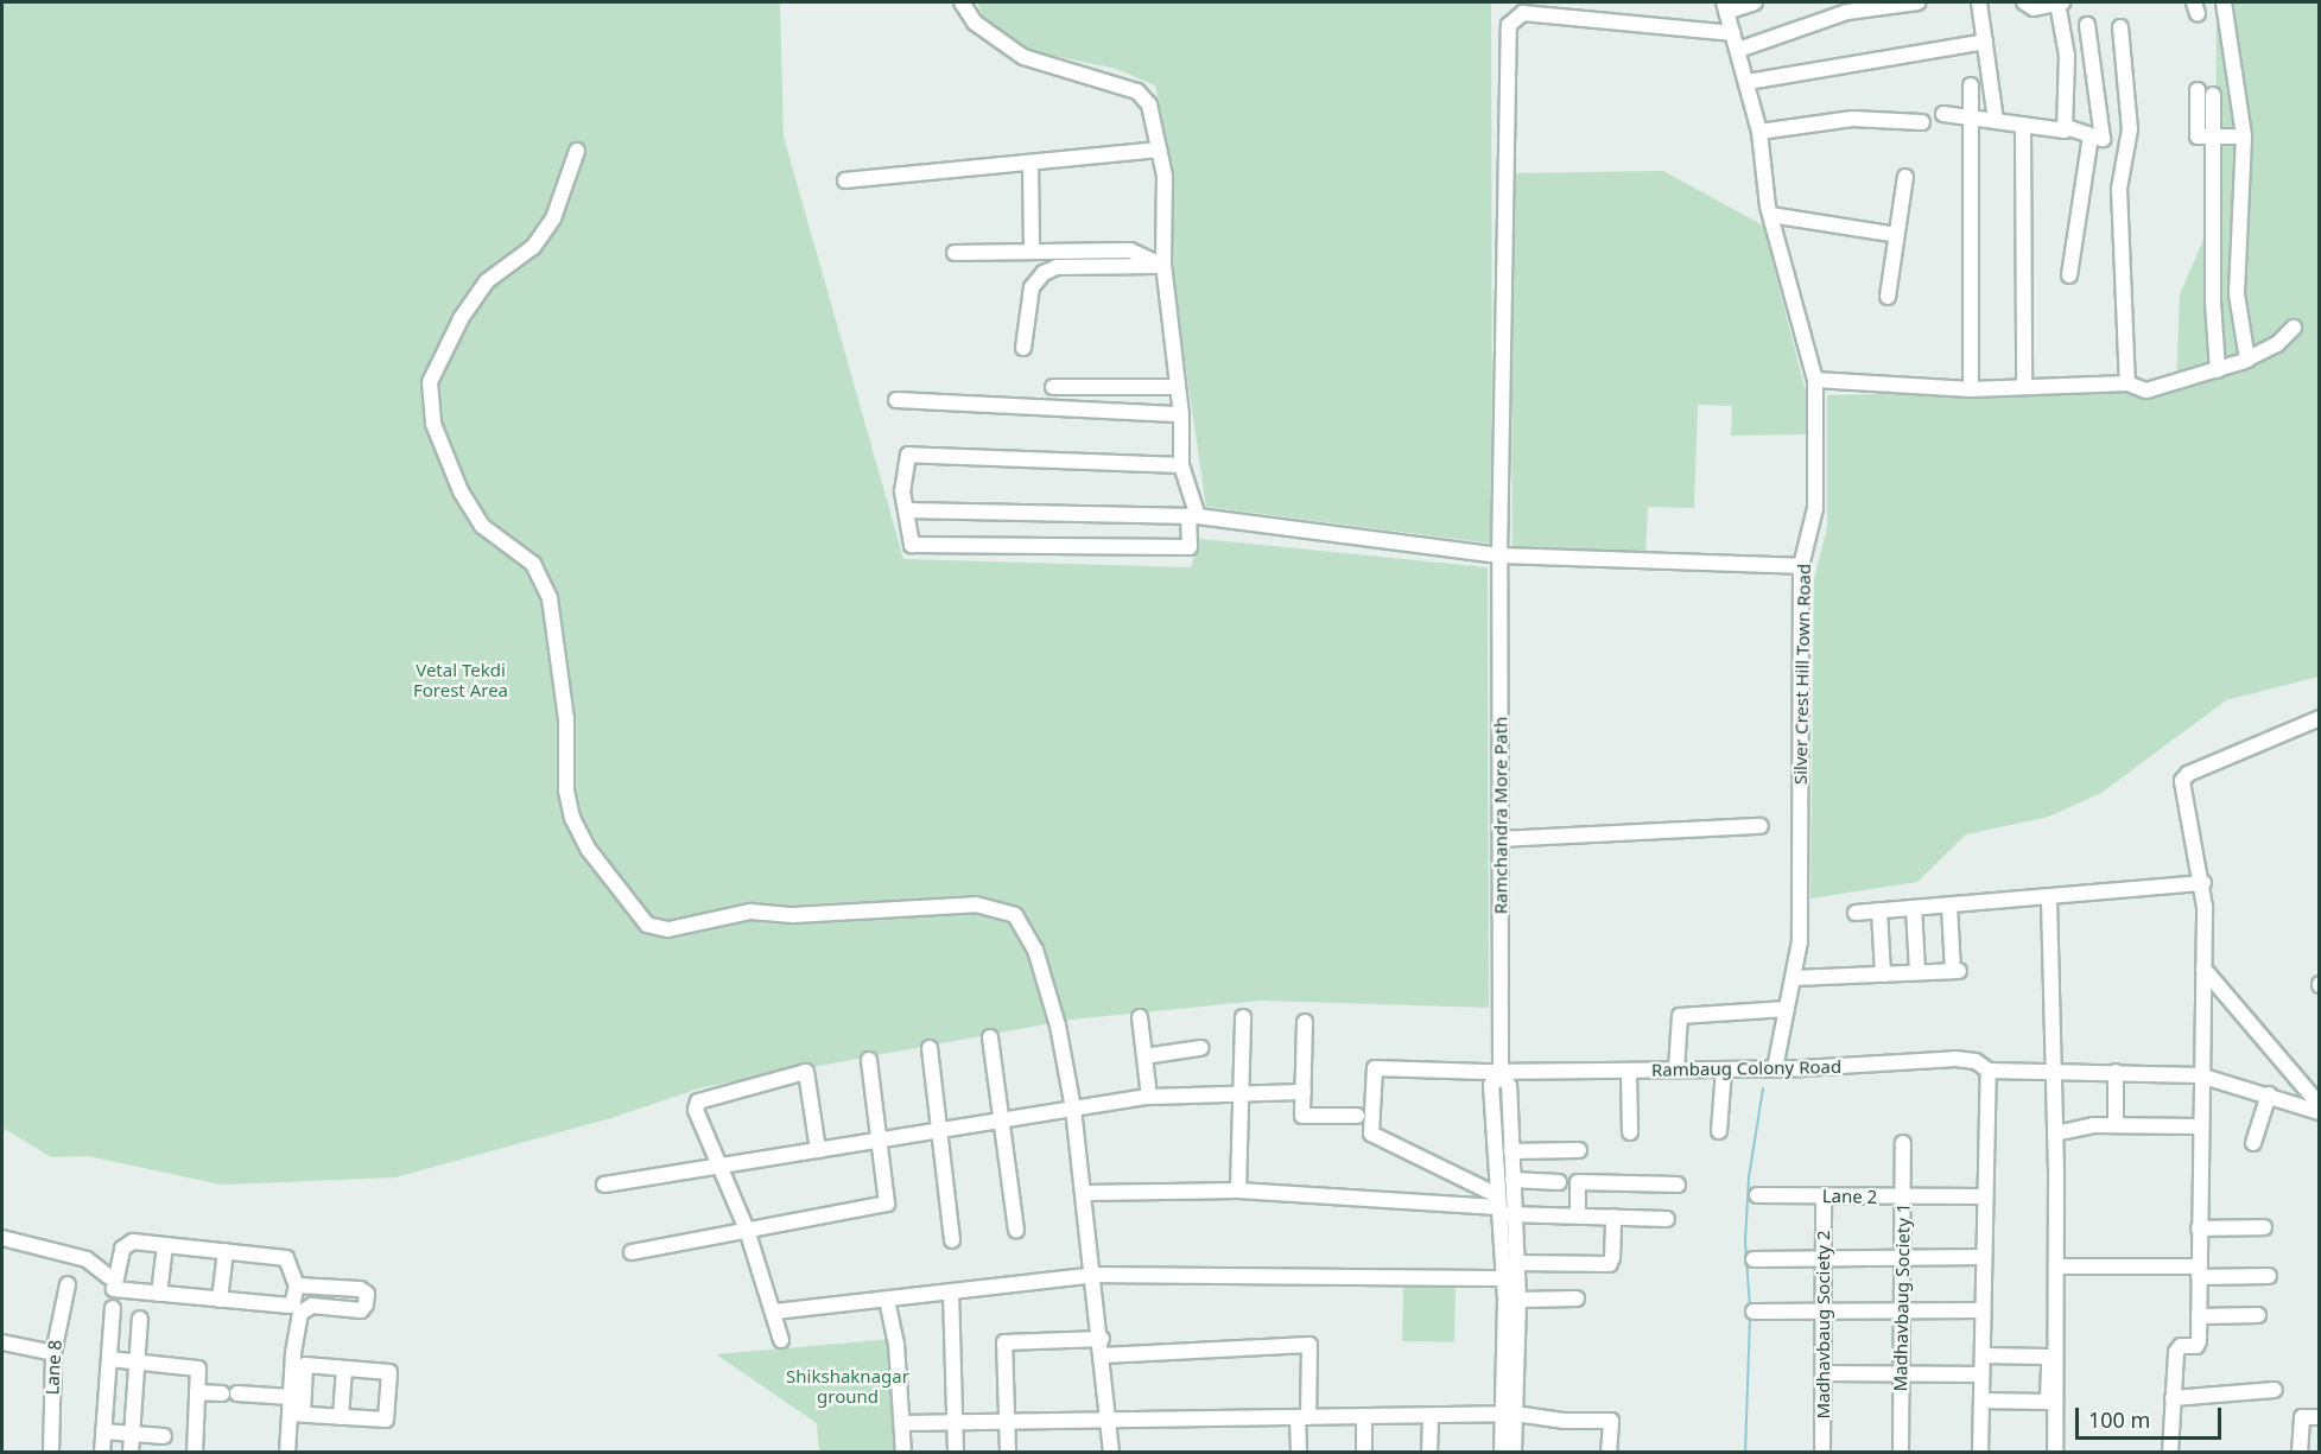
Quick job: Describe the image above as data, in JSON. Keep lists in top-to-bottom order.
{
  "streets": {
    "street": [
      "Silver Crest Hill Town Road",
      "Ramchandra More Path",
      "Rambaug Colony Road",
      "Lane 2",
      "Madhavbaug Society 1",
      "Madhavbaug Society 2",
      "Lane 8"
    ]
  },
  "crossings": [
    ["Silver Crest Hill Town Road", "Ramchandra More Path"],
    ["Silver Crest Hill Town Road", "Rambaug Colony Road"],
    ["Ramchandra More Path", "Rambaug Colony Road"],
    ["Lane 2", "Madhavbaug Society 1"],
    ["Lane 2", "Madhavbaug Society 2"]
  ],
  "parks": ["Vetal Tekdi Forest Area", "Shikshaknagar ground"],
  "scale_bar": "100 m"
}
